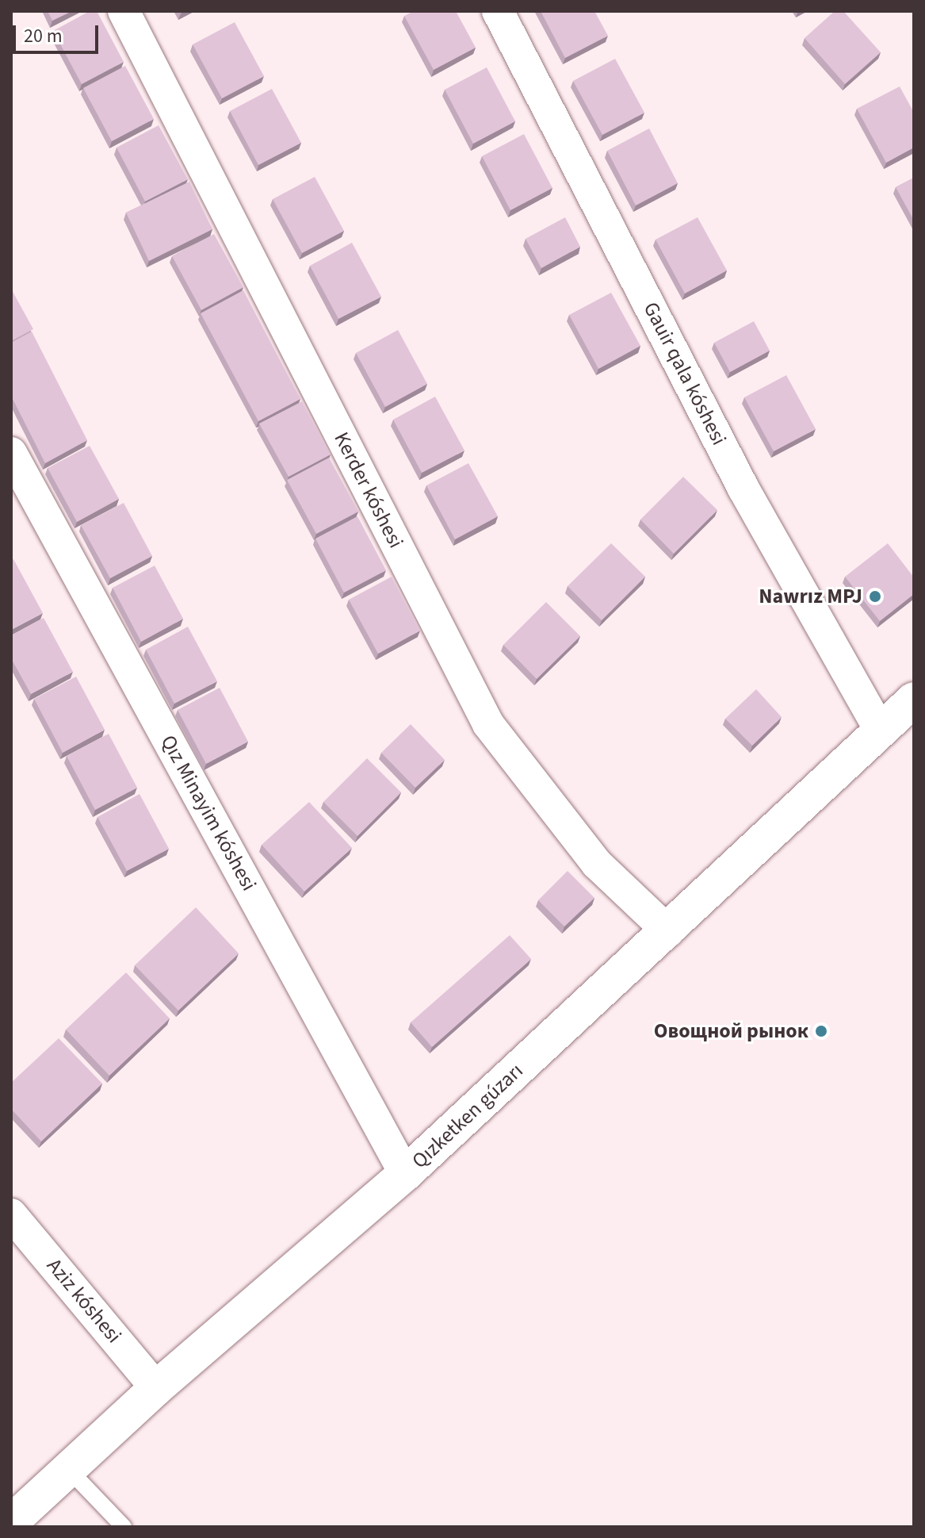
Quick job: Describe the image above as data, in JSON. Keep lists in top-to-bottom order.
{
  "streets": {
    "street": [
      "Gauir qala kóshesi",
      "Kerder kóshesi",
      "Qız Minayim kóshesi",
      "Qızketken gúzarı",
      "Aziz kóshesi"
    ]
  },
  "crossings": [
    ["Gauir qala kóshesi", "Qızketken gúzarı"],
    ["Kerder kóshesi", "Qızketken gúzarı"],
    ["Qız Minayim kóshesi", "Qızketken gúzarı"],
    ["Qızketken gúzarı", "Aziz kóshesi"]
  ],
  "places": ["Nawrız MPJ", "Овощной рынок"],
  "scale_bar": "20 m"
}
